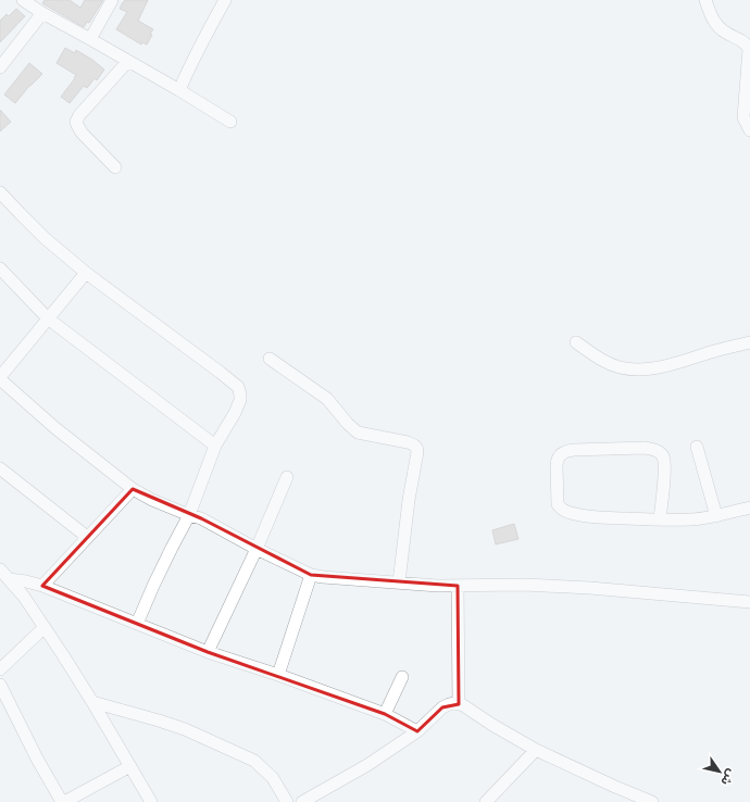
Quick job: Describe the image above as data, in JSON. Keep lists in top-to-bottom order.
{
  "north": "bottom right"
}
